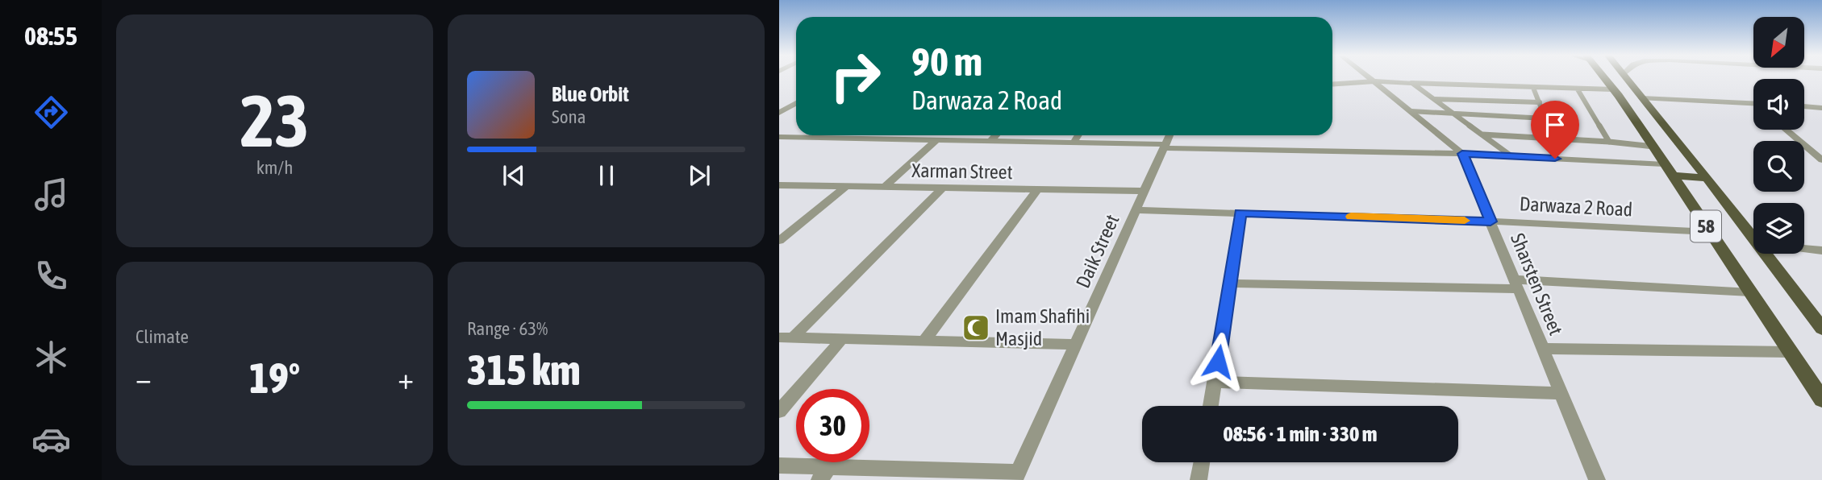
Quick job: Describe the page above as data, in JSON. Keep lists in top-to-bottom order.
{
  "streets": {
    "main road": ["58"],
    "street": [
      "Xarman Street",
      "Darwaza 2 Road",
      "Daik Street",
      "Sharsten Street"
    ]
  },
  "crossings": [
    ["Xarman Street", "Daik Street"],
    ["Darwaza 2 Road", "58"],
    ["Darwaza 2 Road", "Daik Street"],
    ["Darwaza 2 Road", "Sharsten Street"]
  ],
  "places": {
    "mosque": ["Imam Shafihi Masjid"]
  },
  "north": "bottom left",
  "page": {
    "tabs": "08:55",
    "tile": [
      ["23", "km/h"],
      "Climate",
      ["Range · 63%", "315 km"]
    ],
    "turn": ["90 m", "Darwaza 2 Road"],
    "song": ["Blue Orbit", "Sona"],
    "heat": ["−", "19°", "+"],
    "limit": "30",
    "trip": "08:56 · 1 min · 330 m"
  }
}
